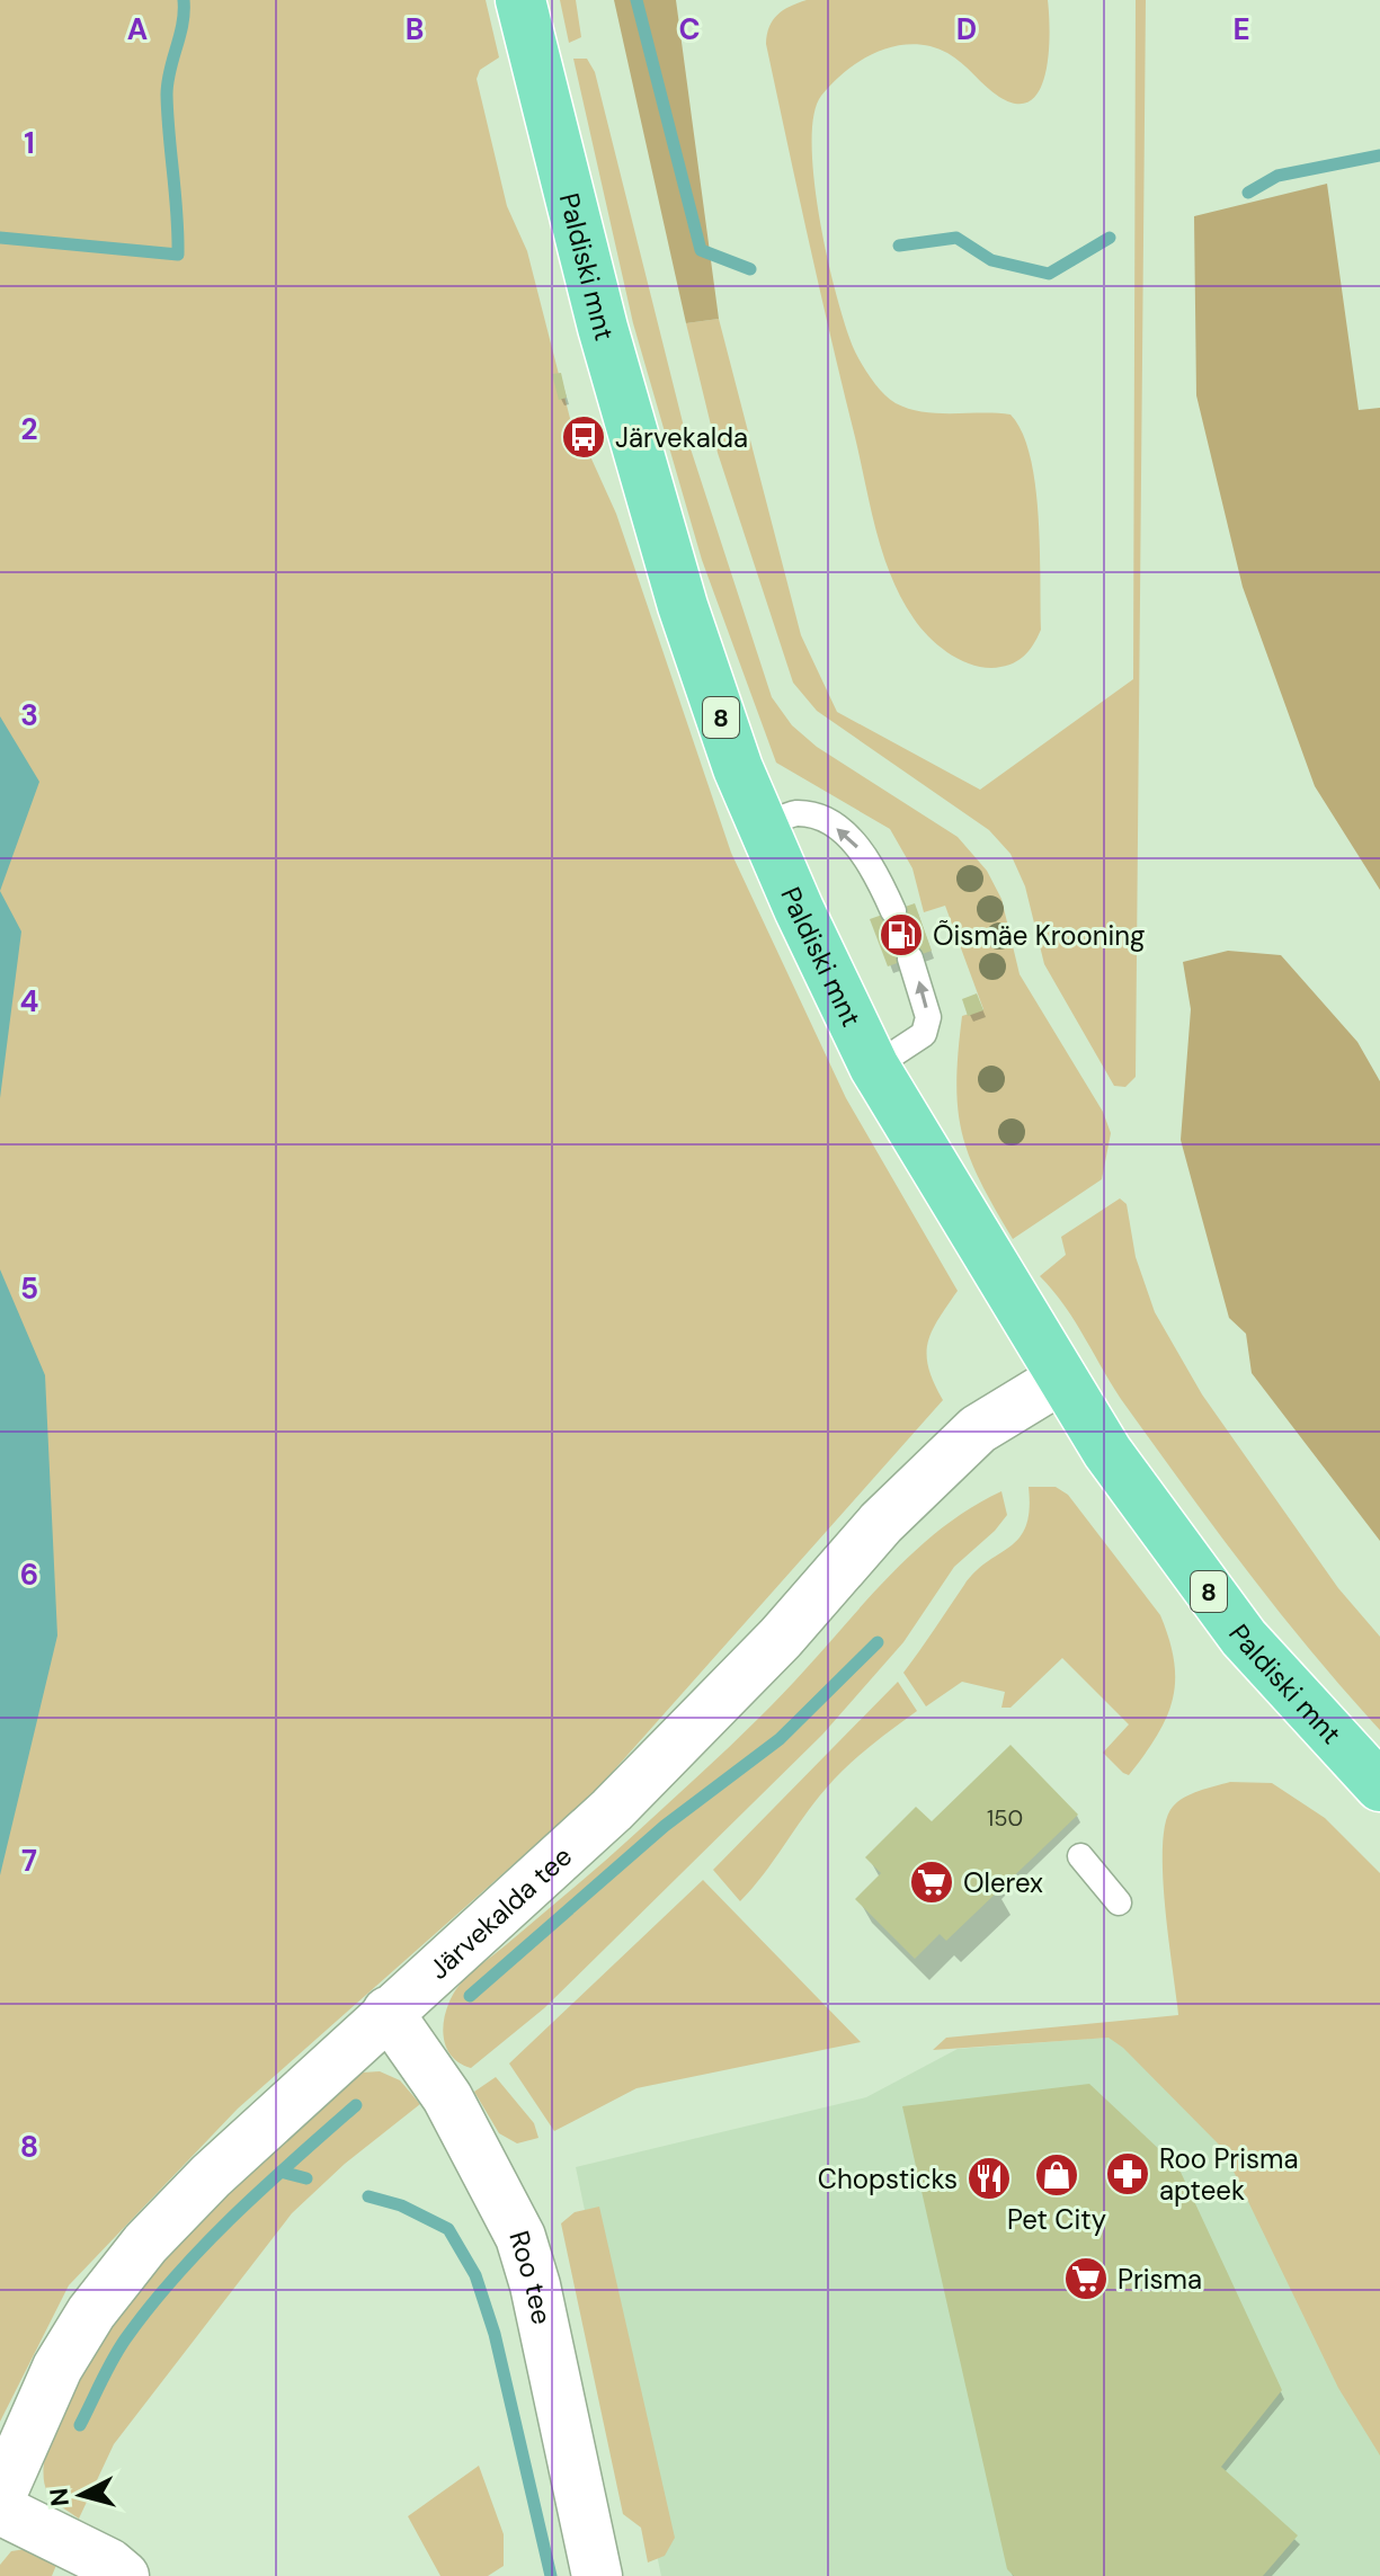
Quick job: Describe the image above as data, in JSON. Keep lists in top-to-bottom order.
{
  "streets": {
    "main road": ["Paldiski mnt", "8"],
    "street": ["Järvekalda tee", "Roo tee"]
  },
  "crossings": [
    ["Paldiski mnt", "Järvekalda tee"],
    ["Järvekalda tee", "Roo tee"]
  ],
  "places": {
    "bus stop": ["Järvekalda"],
    "fuel station": ["Õismäe Krooning"],
    "supermarket": ["Olerex", "Prisma"],
    "pharmacy": ["Roo Prisma apteek"],
    "shop": ["Pet City"],
    "restaurant": ["Chopsticks"]
  },
  "house_numbers": ["150"],
  "north": "left",
  "grid": {
    "columns": [
      "A",
      "B",
      "C",
      "D",
      "E"
    ],
    "rows": [
      "1",
      "2",
      "3",
      "4",
      "5",
      "6",
      "7",
      "8"
    ]
  }
}
